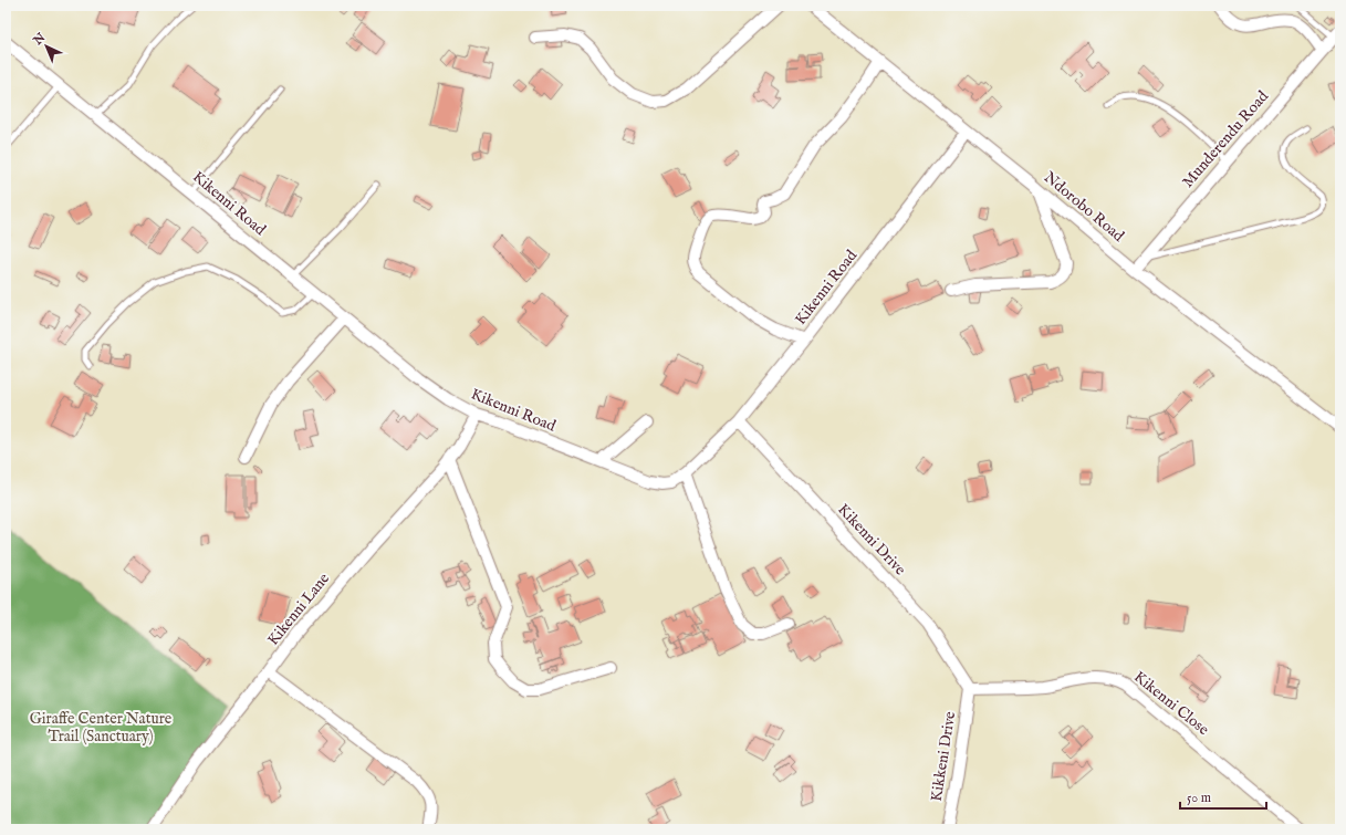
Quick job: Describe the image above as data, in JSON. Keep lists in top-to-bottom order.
{
  "streets": {
    "street": [
      "Munderendu Road",
      "Kikenni Road",
      "Ndorobo Road",
      "Kikenni Drive",
      "Kikenni Lane",
      "Kikenni Close",
      "Kikkeni Drive"
    ]
  },
  "crossings": [
    ["Munderendu Road", "Ndorobo Road"],
    ["Kikenni Road", "Ndorobo Road"],
    ["Kikenni Road", "Kikenni Drive"],
    ["Kikenni Road", "Kikenni Lane"],
    ["Kikenni Drive", "Kikenni Close"],
    ["Kikenni Drive", "Kikkeni Drive"],
    ["Kikenni Close", "Kikkeni Drive"]
  ],
  "parks": ["Giraffe Center Nature Trail (Sanctuary)"],
  "scale_bar": "50 m",
  "north": "top left"
}
